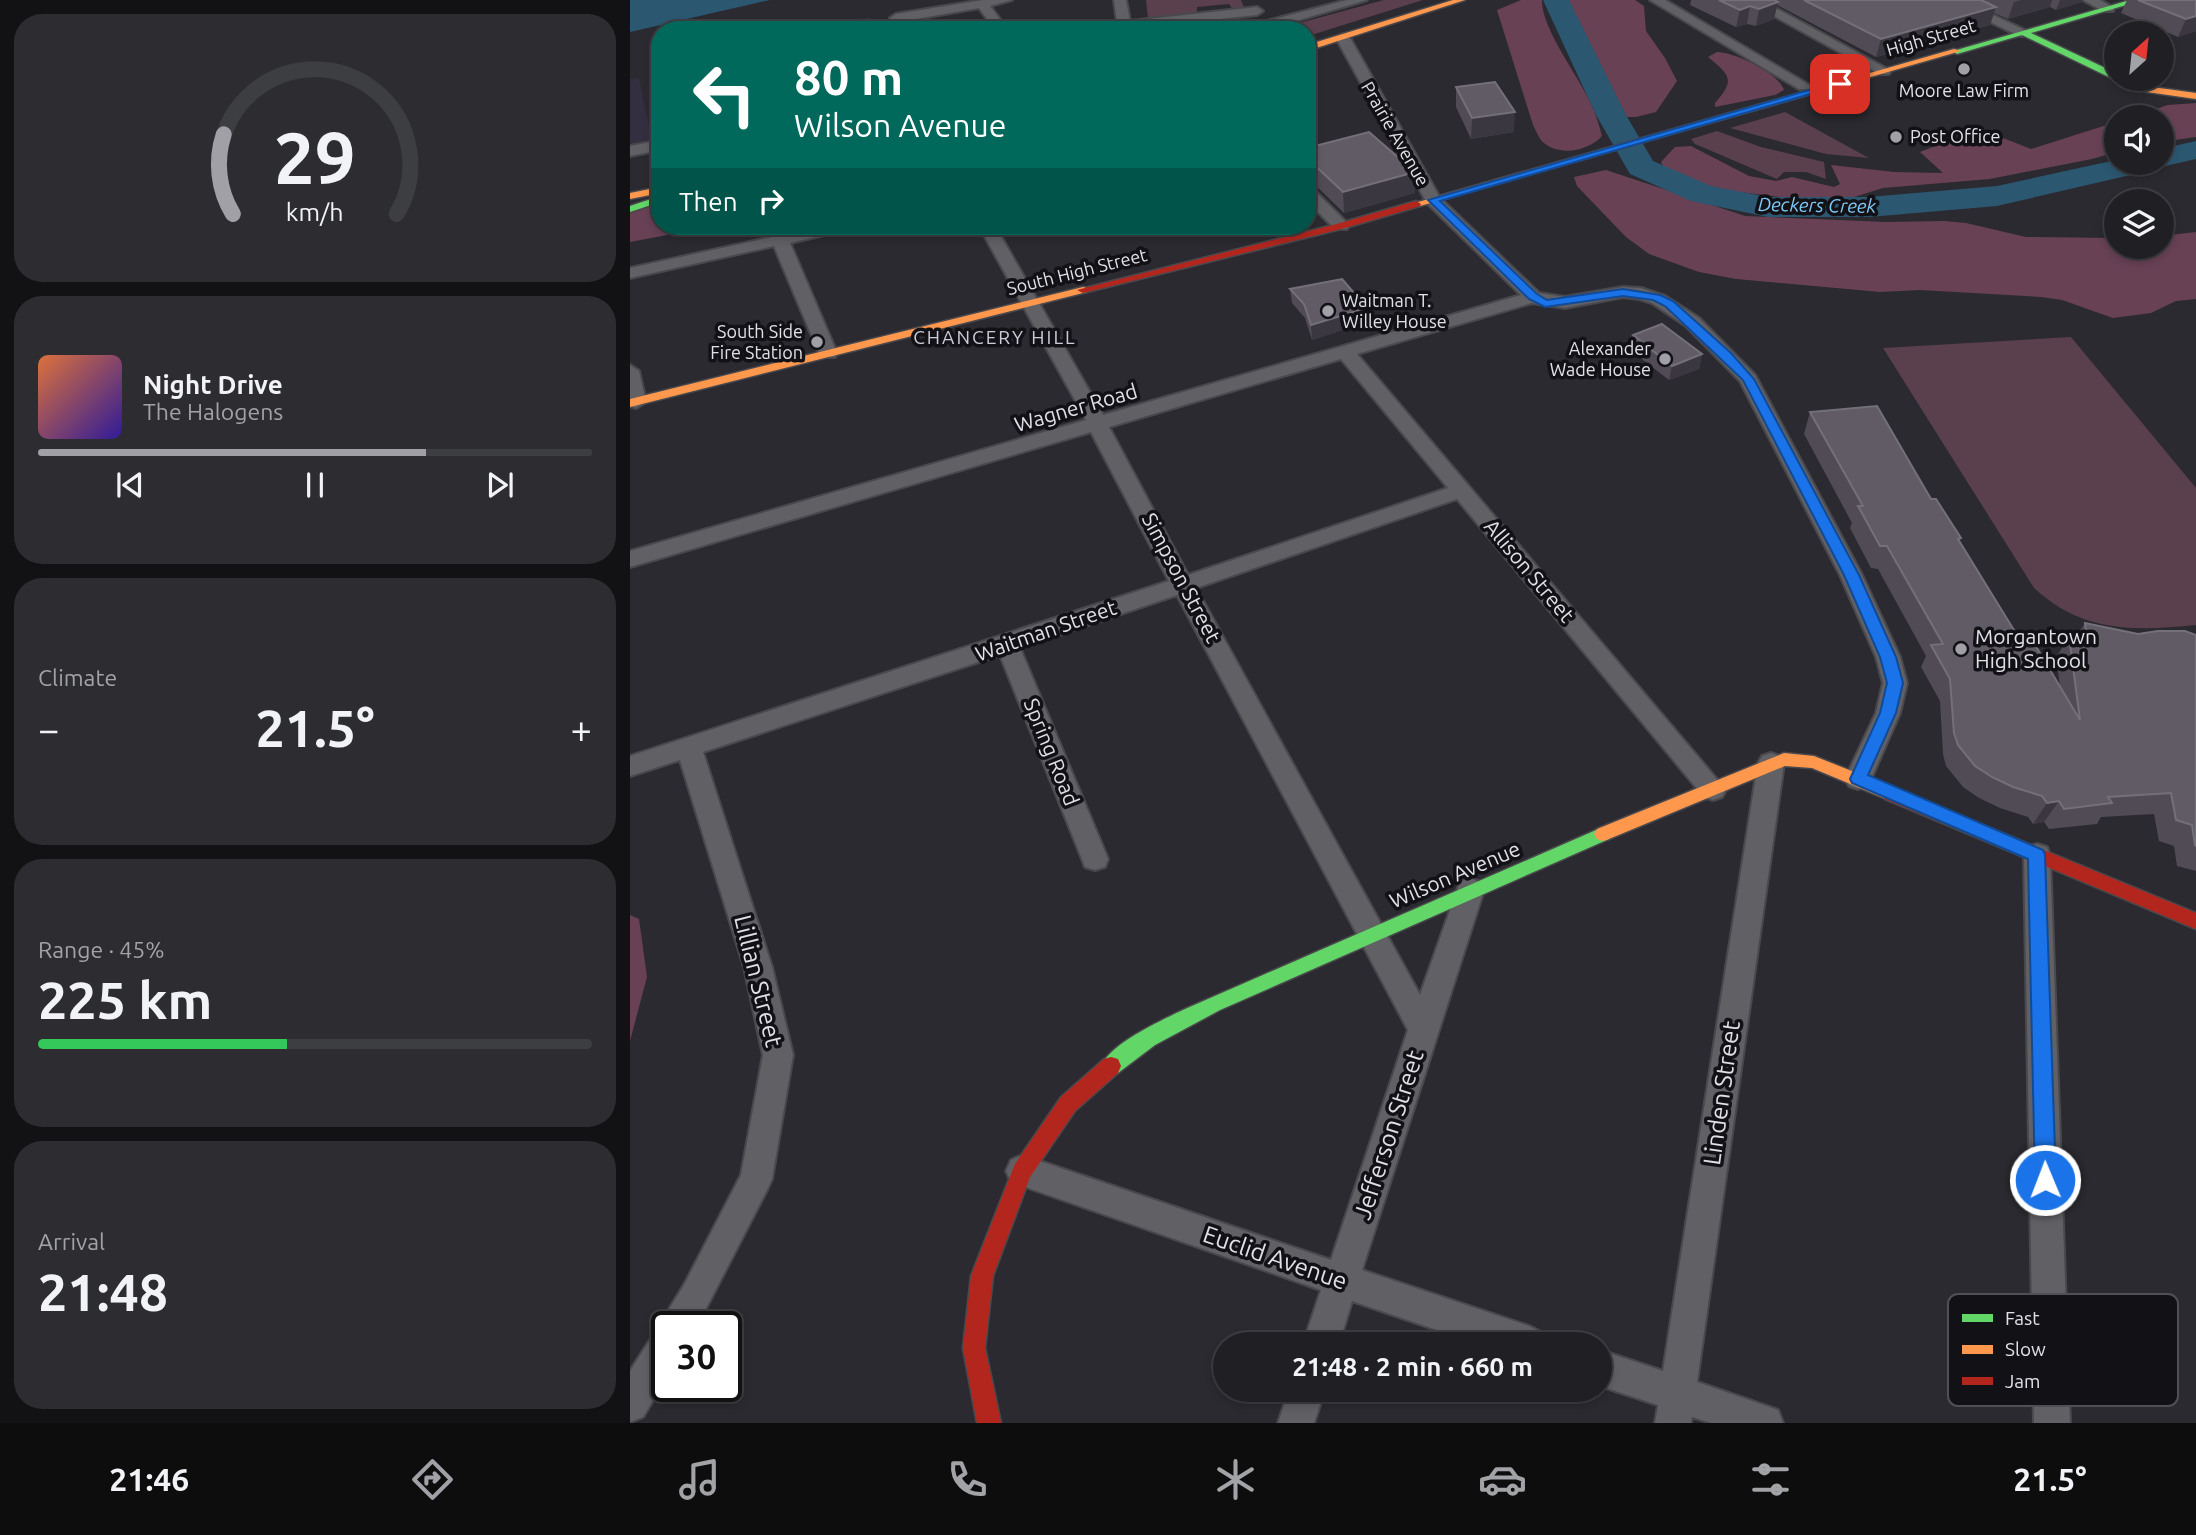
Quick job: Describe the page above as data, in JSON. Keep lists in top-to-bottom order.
{
  "streets": {
    "street": [
      "High Street",
      "Prairie Avenue",
      "South High Street",
      "Wagner Road",
      "Allison Street",
      "Simpson Street",
      "Waitman Street",
      "Spring Road",
      "Wilson Avenue",
      "Lillian Street",
      "Linden Street",
      "Jefferson Street",
      "Euclid Avenue"
    ]
  },
  "crossings": [
    ["High Street", "South High Street"],
    ["Prairie Avenue", "South High Street"],
    ["Prairie Avenue", "Wagner Road"],
    ["South High Street", "Simpson Street"],
    ["Wagner Road", "Allison Street"],
    ["Wagner Road", "Simpson Street"],
    ["Allison Street", "Waitman Street"],
    ["Allison Street", "Wilson Avenue"],
    ["Simpson Street", "Waitman Street"],
    ["Simpson Street", "Wilson Avenue"],
    ["Simpson Street", "Jefferson Street"],
    ["Waitman Street", "Spring Road"],
    ["Waitman Street", "Lillian Street"],
    ["Wilson Avenue", "Linden Street"],
    ["Wilson Avenue", "Jefferson Street"],
    ["Wilson Avenue", "Euclid Avenue"],
    ["Jefferson Street", "Euclid Avenue"]
  ],
  "districts": ["CHANCERY HILL"],
  "water": ["Deckers Creek"],
  "places": [
    "Moore Law Firm",
    "Post Office",
    "Waitman T. Willey House",
    "South Side Fire Station",
    "Alexander Wade House",
    "Morgantown High School"
  ],
  "legend": ["Fast", "Slow", "Jam"],
  "north": "top right",
  "page": {
    "turn": ["80 m", "Wilson Avenue"],
    "then": "Then",
    "song": ["Night Drive", "The Halogens"],
    "tile": [
      "Climate",
      ["Range · 45%", "225 km"],
      ["Arrival", "21:48"]
    ],
    "heat": ["−", "21.5°", "+"],
    "limit": "30",
    "trip": "21:48 · 2 min · 660 m",
    "tabs": ["21:46", "21.5°"],
    "gauge": ["29", "km/h"]
  }
}
